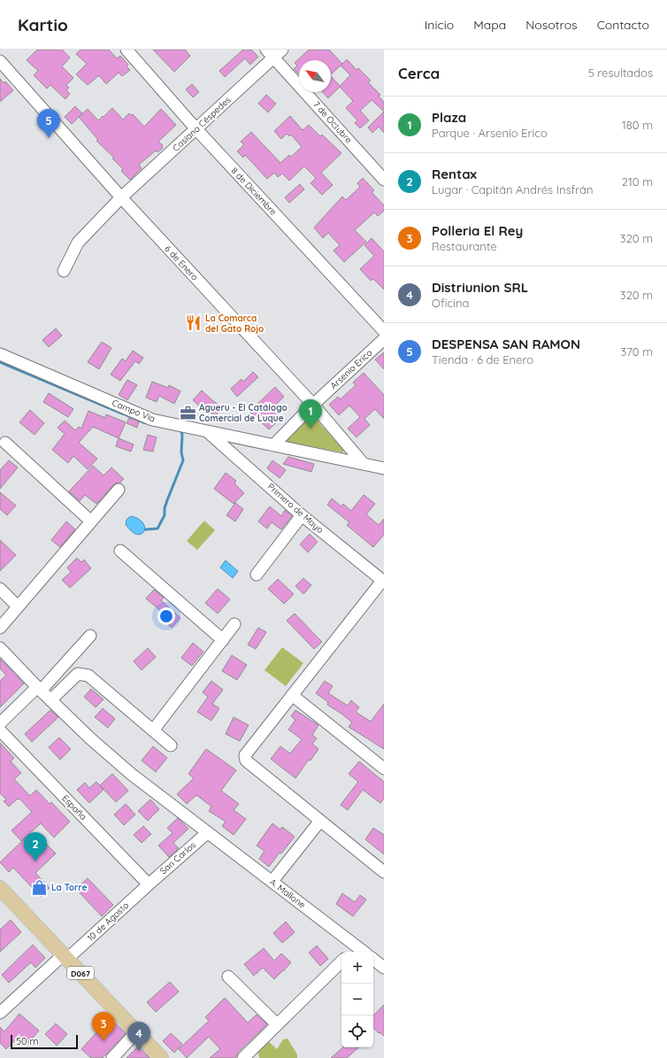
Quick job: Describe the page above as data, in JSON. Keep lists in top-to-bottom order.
{
  "streets": {
    "main road": ["D067"],
    "street": [
      "7 de Octubre",
      "Casiano Céspedes",
      "8 de Diciembre",
      "6 de Enero",
      "Arsenio Erico",
      "Campo Via",
      "Primero de Mayo",
      "España",
      "San Carlos",
      "A. Mallone",
      "10 de Agosto"
    ]
  },
  "crossings": [
    ["7 de Octubre", "Casiano Céspedes"],
    ["Casiano Céspedes", "8 de Diciembre"],
    ["Casiano Céspedes", "6 de Enero"],
    ["6 de Enero", "Arsenio Erico"],
    ["6 de Enero", "Campo Via"],
    ["Arsenio Erico", "Campo Via"],
    ["Campo Via", "Primero de Mayo"],
    ["España", "San Carlos"],
    ["España", "10 de Agosto"],
    ["San Carlos", "A. Mallone"],
    ["San Carlos", "10 de Agosto"],
    ["10 de Agosto", "D067"]
  ],
  "places": {
    "restaurant": ["La Comarca del Gato Rojo"],
    "office": ["Agueru - El Catálogo Comercial de Luque"],
    "shop": ["La Torre"]
  },
  "scale_bar": "50 m",
  "north": "top left",
  "page": {
    "header": "Kartio",
    "nav": [
      "Inicio",
      "Mapa",
      "Nosotros",
      "Contacto"
    ],
    "heading": ["Cerca", "5 resultados"],
    "list": [
      {
        "mark": "1",
        "name": "Plaza",
        "note": "Parque · Arsenio Erico",
        "value": "180 m"
      },
      {
        "mark": "2",
        "name": "Rentax",
        "note": "Lugar · Capitán Andrés Insfrán",
        "value": "210 m"
      },
      {
        "mark": "3",
        "name": "Polleria El Rey",
        "note": "Restaurante",
        "value": "320 m"
      },
      {
        "mark": "4",
        "name": "Distriunion SRL",
        "note": "Oficina",
        "value": "320 m"
      },
      {
        "mark": "5",
        "name": "DESPENSA SAN RAMON",
        "note": "Tienda · 6 de Enero",
        "value": "370 m"
      }
    ],
    "pins": [
      "5",
      "1",
      "2",
      "3",
      "4"
    ],
    "map_buttons": ["+", "−"],
    "scale": "50 m"
  }
}
